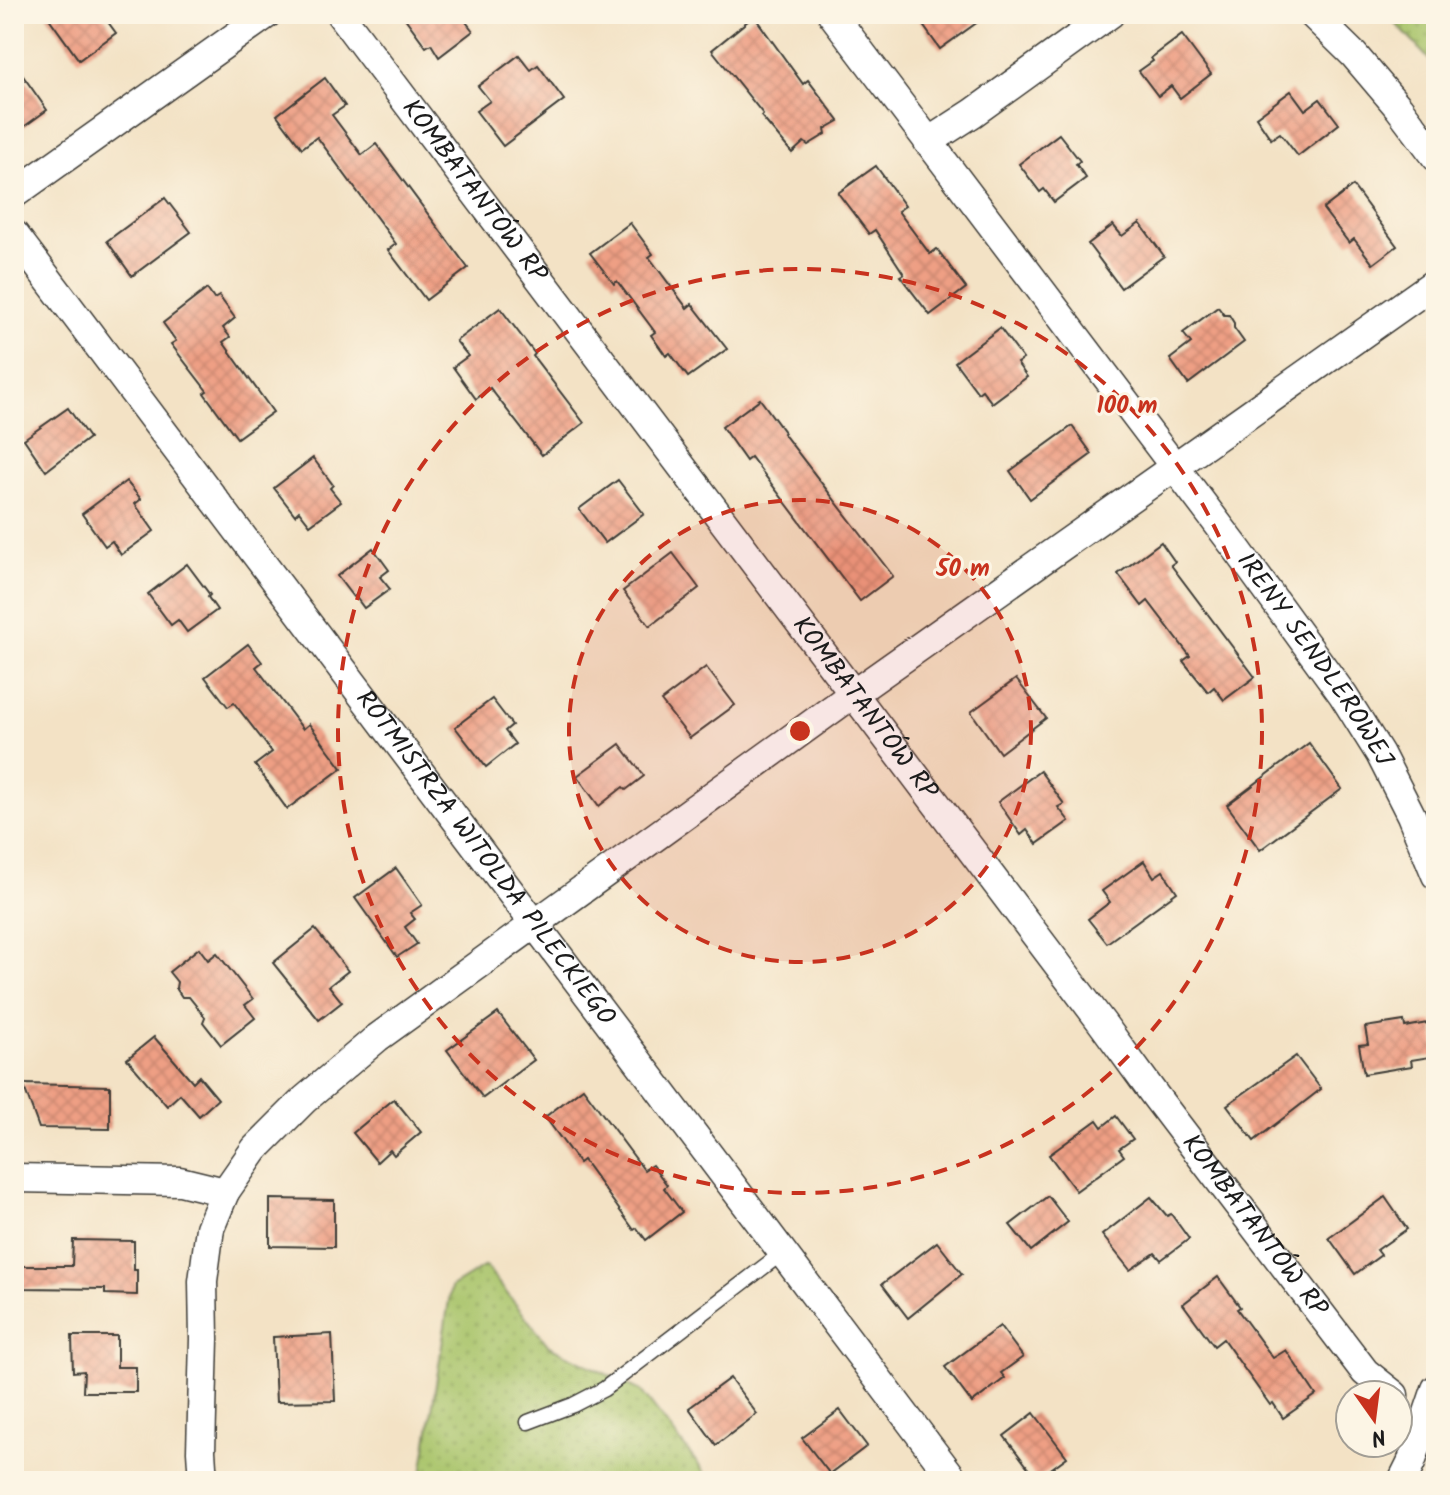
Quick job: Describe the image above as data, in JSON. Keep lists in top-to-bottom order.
{
  "streets": {
    "street": ["KOMBATANTÓW RP", "IRENY SENDLEROWEJ", "ROTMISTRZA WITOLDA PILECKIEGO"]
  },
  "north": "bottom",
  "rings": ["100 m", "50 m"]
}
